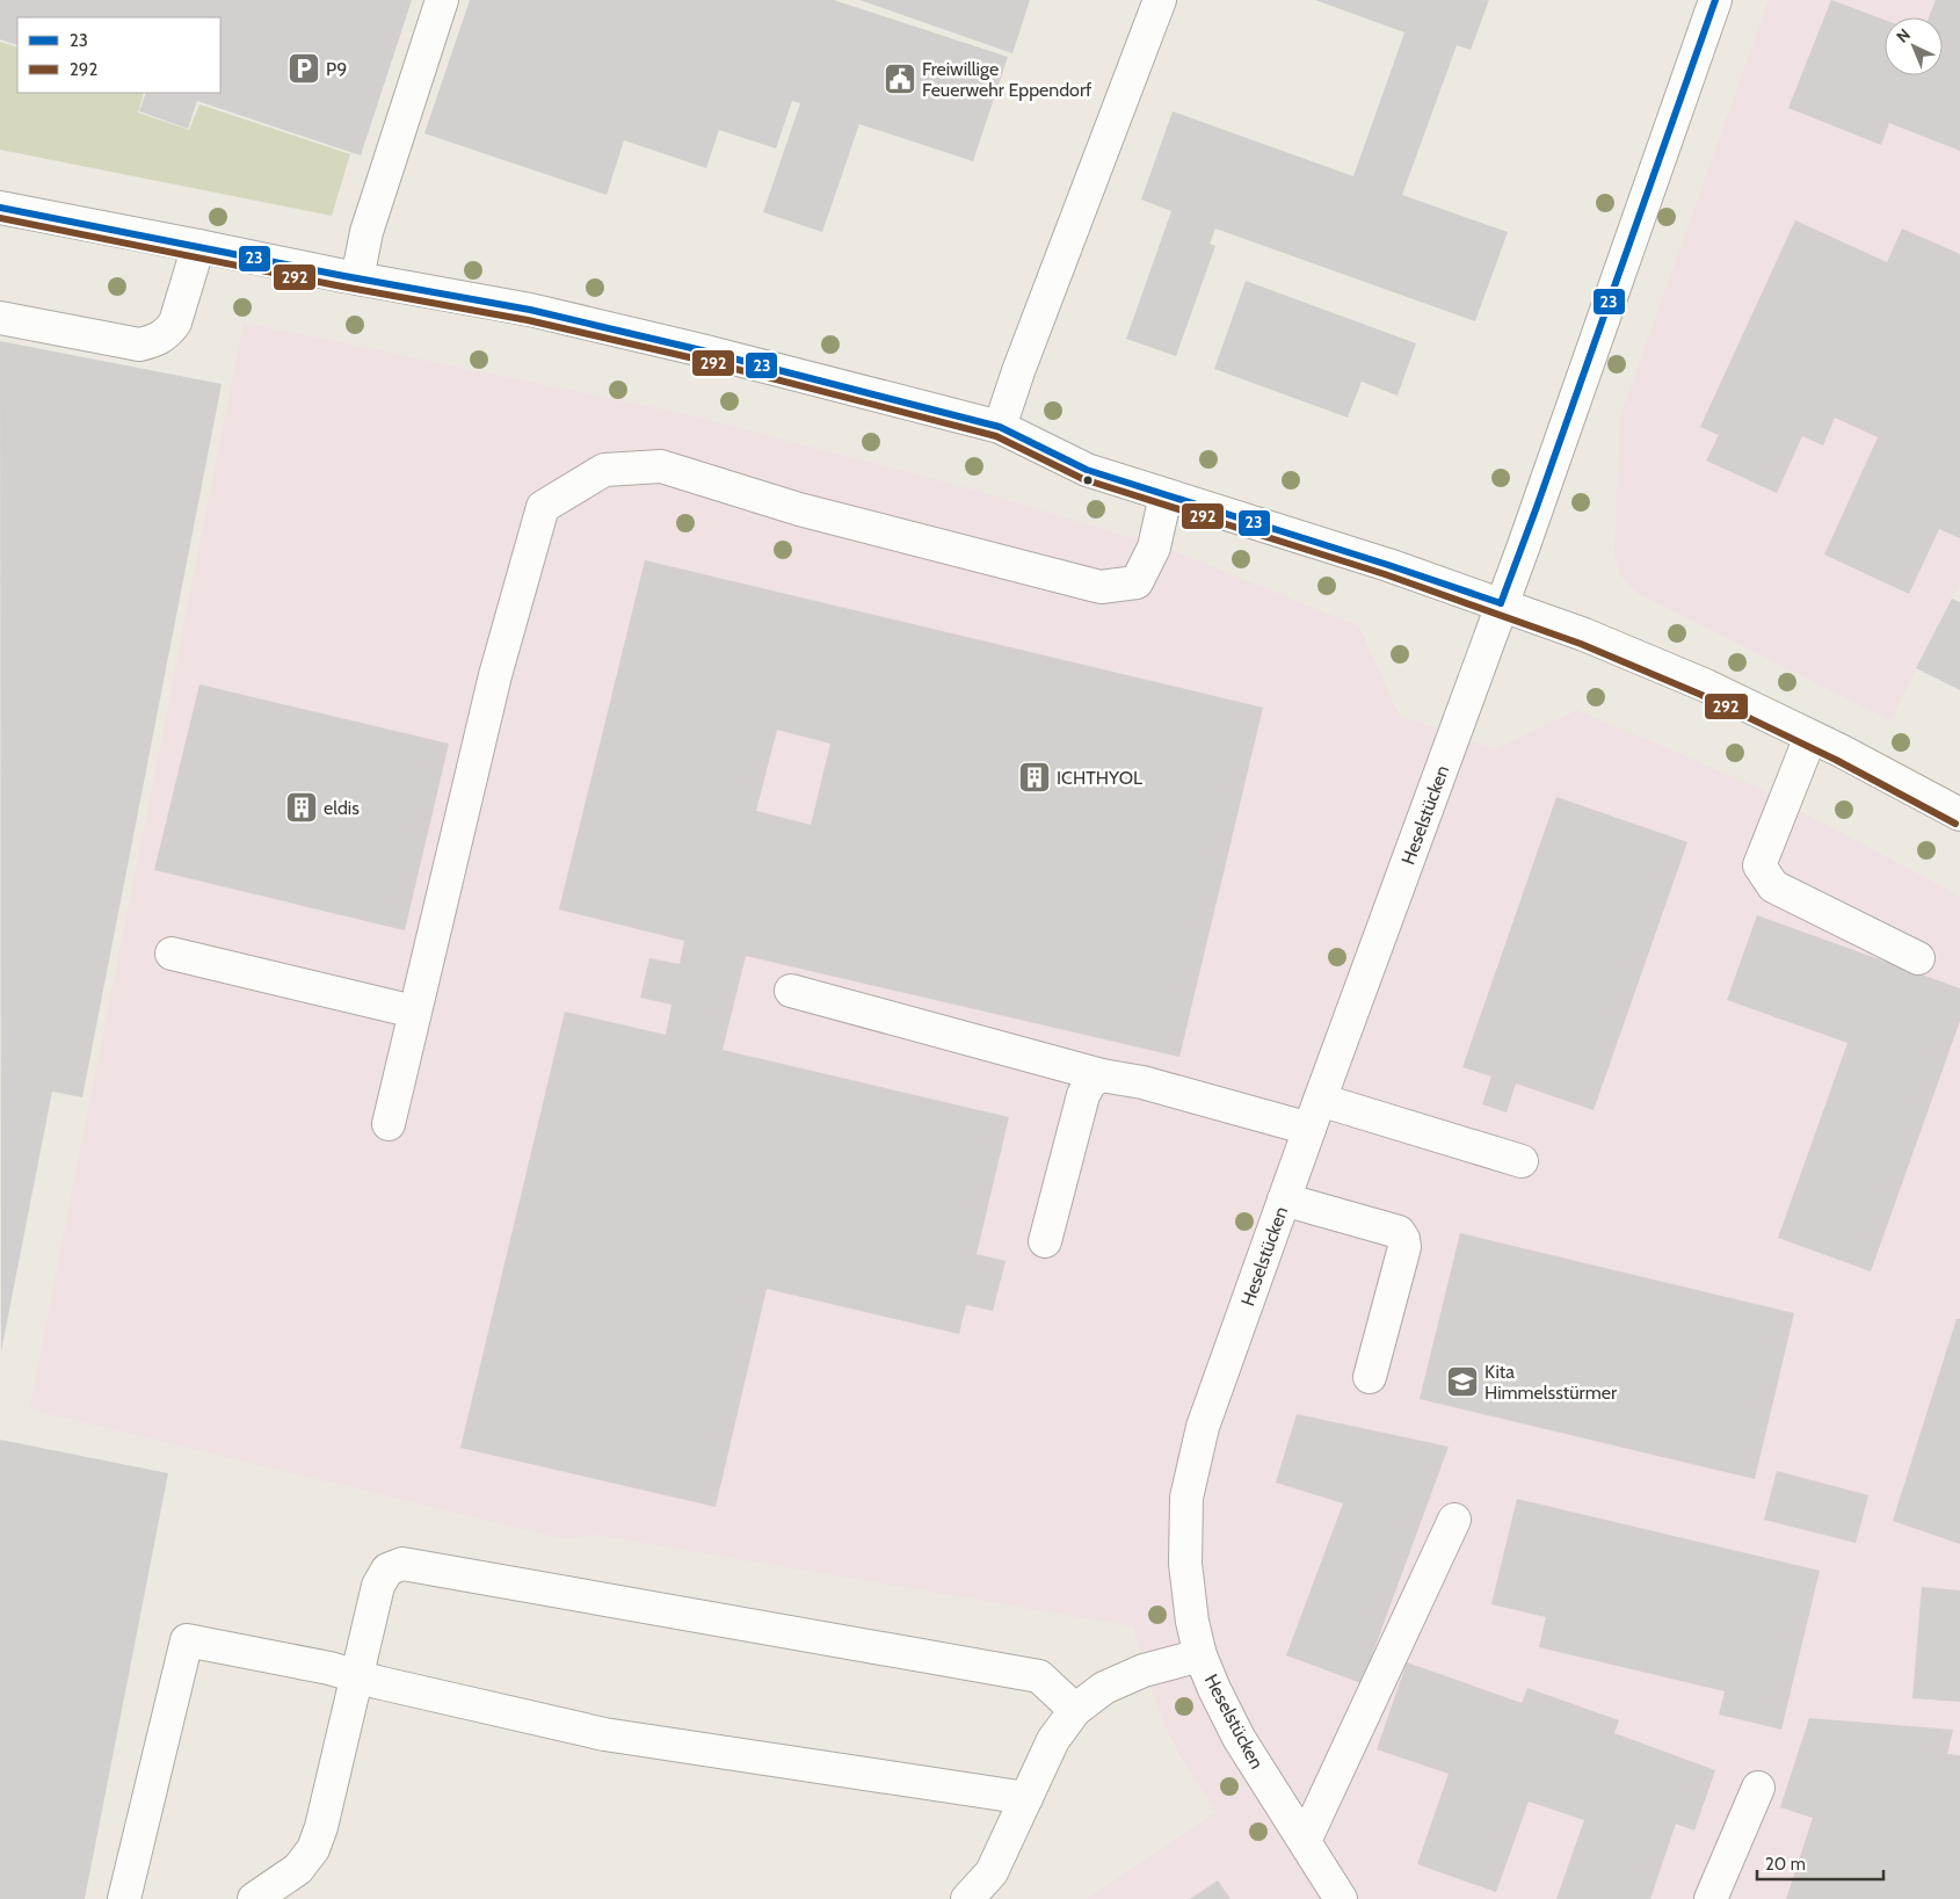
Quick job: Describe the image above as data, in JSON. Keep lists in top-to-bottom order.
{
  "streets": {
    "street": ["Heselstücken"]
  },
  "places": {
    "parking": ["P9"],
    "public building": ["Freiwillige Feuerwehr Eppendorf"],
    "building": ["ICHTHYOL", "eldis"],
    "school or university": ["Kita Himmelsstürmer"]
  },
  "lines": ["transit line 23", "transit line 292"],
  "legend": ["23", "292"],
  "scale_bar": "20 m",
  "north": "top left"
}
